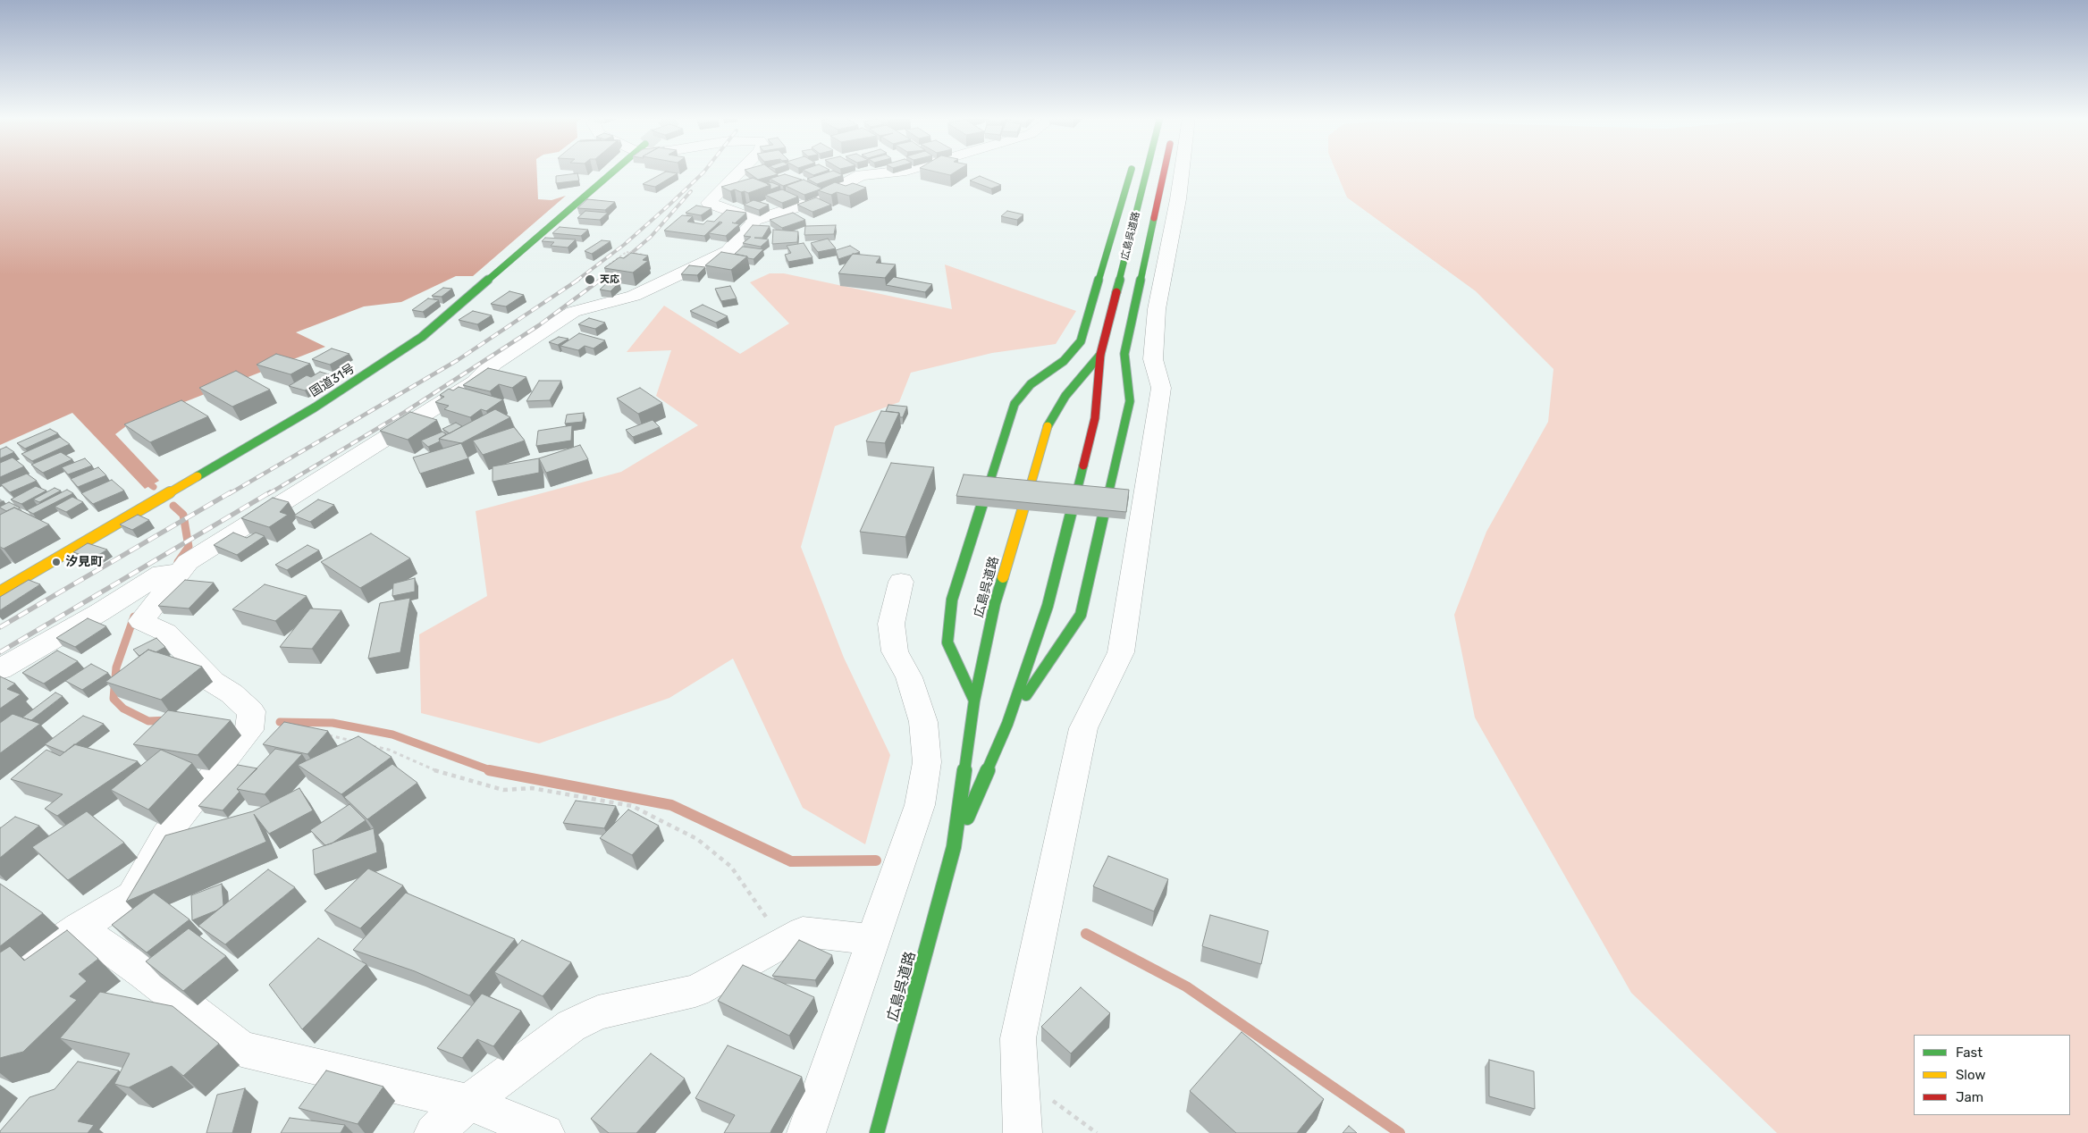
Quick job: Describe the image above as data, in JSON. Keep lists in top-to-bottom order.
{
  "streets": {
    "highway": ["広島呉道路", "国道31号"]
  },
  "places": ["天応", "汐見町"],
  "legend": ["Fast", "Slow", "Jam"]
}
